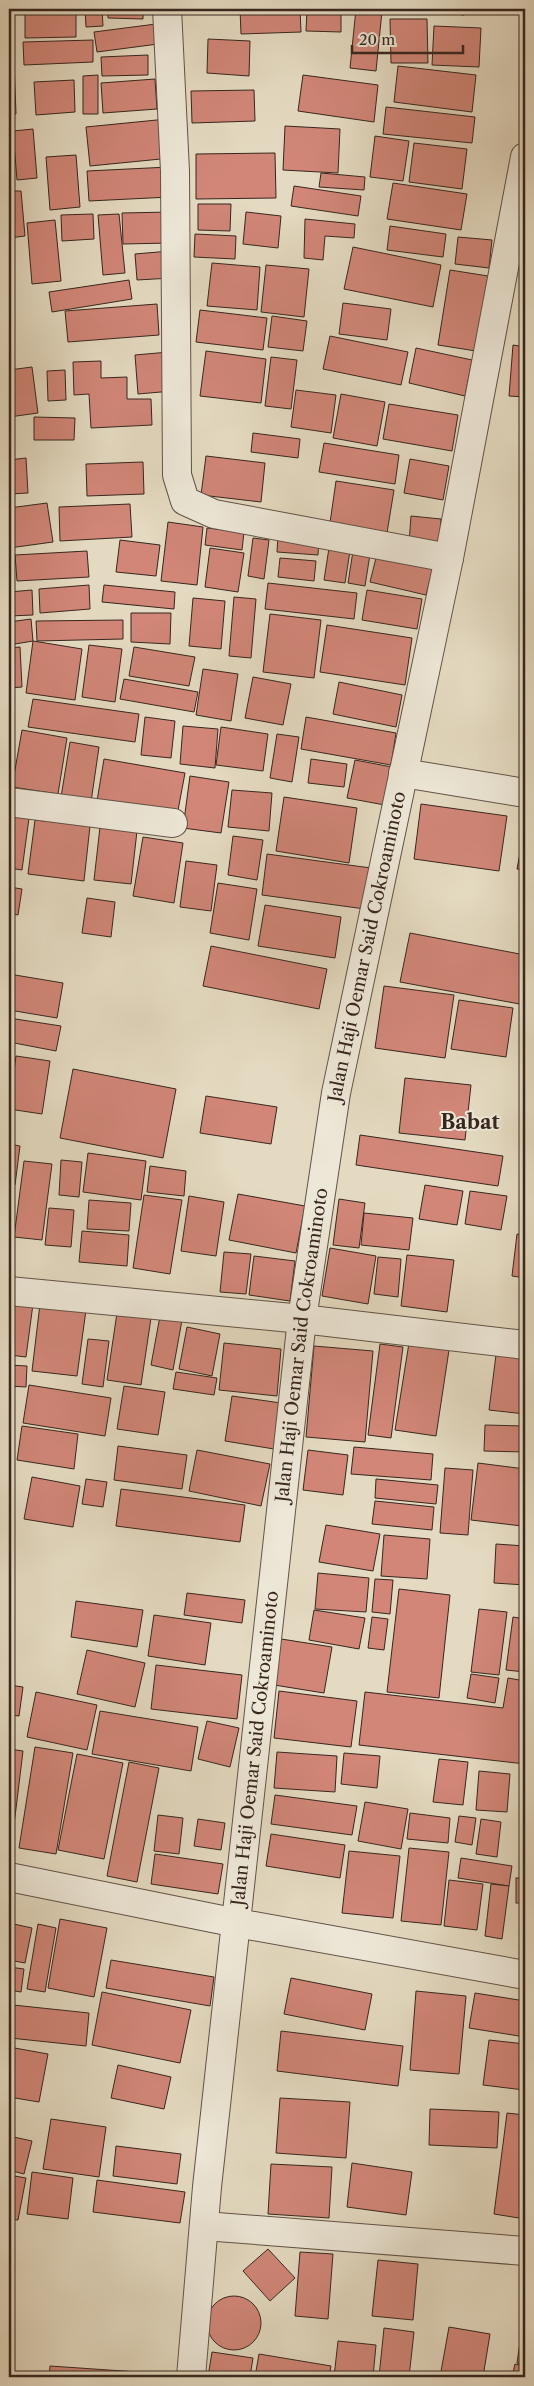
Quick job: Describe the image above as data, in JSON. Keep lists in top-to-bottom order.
{
  "streets": {
    "street": ["Jalan Haji Oemar Said Cokroaminoto"]
  },
  "districts": ["Babat"],
  "scale_bar": "20 m"
}
